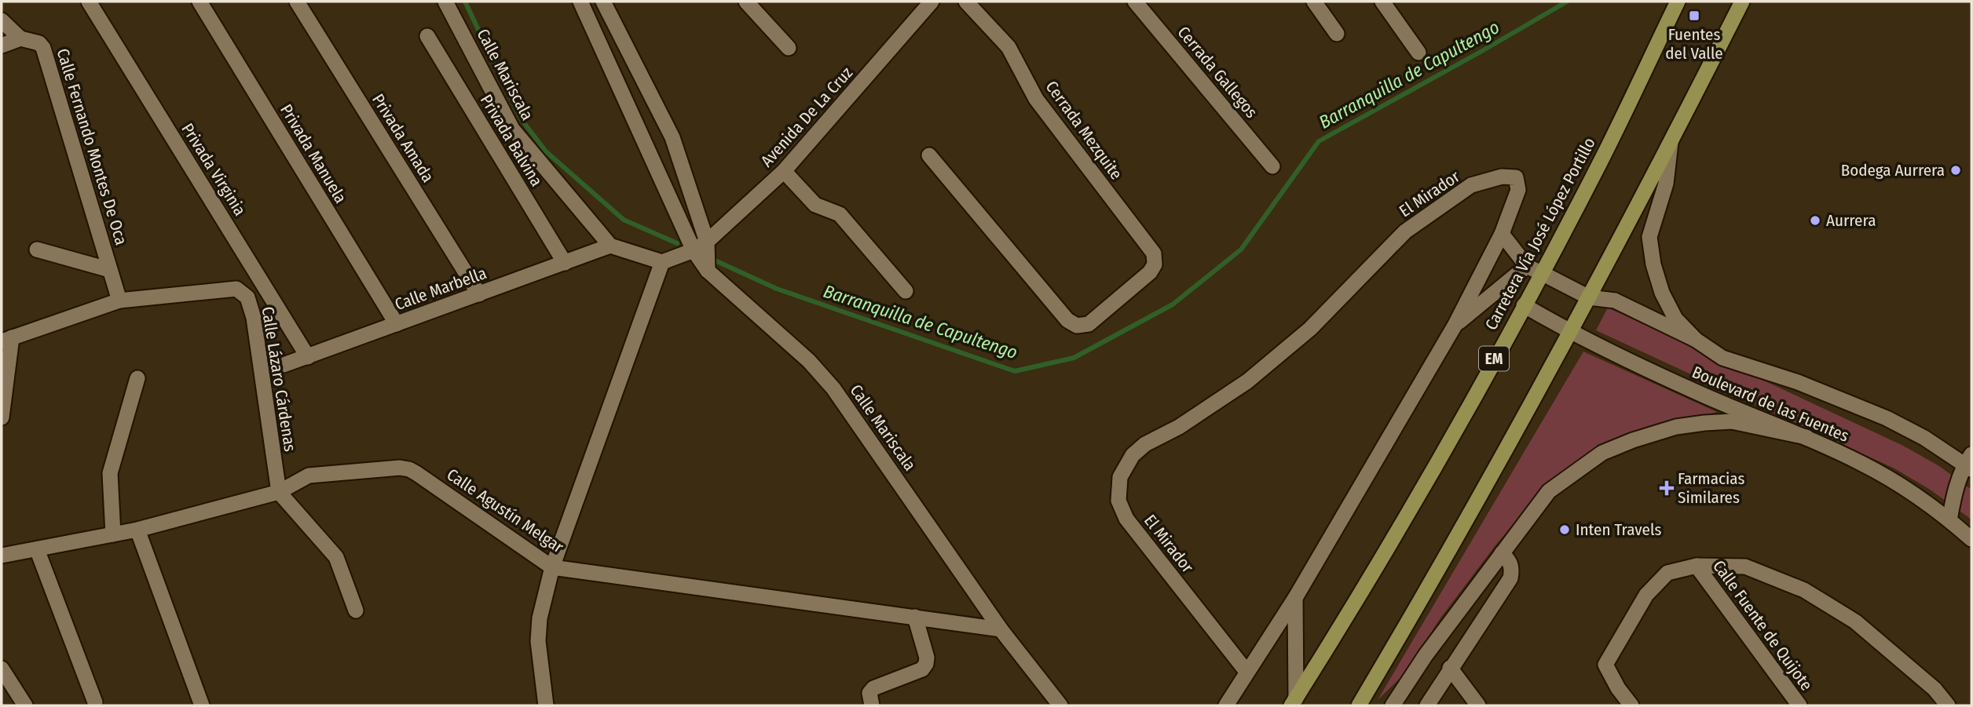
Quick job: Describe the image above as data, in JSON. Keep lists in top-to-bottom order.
{
  "streets": {
    "main road": ["Carretera Vía José López Portillo", "EM"],
    "street": [
      "Cerrada Gallegos",
      "Calle Mariscala",
      "Avenida De La Cruz",
      "Cerrada Mezquite",
      "Privada Amada",
      "Privada Balvina",
      "Calle Fernando Montes De Oca",
      "Privada Manuela",
      "Privada Virginia",
      "El Mirador",
      "Calle Marbella",
      "Calle Lázaro Cárdenas",
      "Boulevard de las Fuentes",
      "Calle Agustín Melgar",
      "Calle Fuente de Quijote"
    ]
  },
  "crossings": [
    ["Calle Mariscala", "Avenida De La Cruz"],
    ["Calle Mariscala", "Calle Marbella"],
    ["Calle Mariscala", "Calle Agustín Melgar"],
    ["Privada Amada", "Calle Marbella"],
    ["Privada Balvina", "Calle Marbella"],
    ["Calle Fernando Montes De Oca", "Calle Lázaro Cárdenas"],
    ["Privada Manuela", "Calle Marbella"],
    ["Privada Virginia", "Calle Marbella"],
    ["Calle Lázaro Cárdenas", "Calle Agustín Melgar"]
  ],
  "water": ["Barranquilla de Capultengo"],
  "places": {
    "transit": ["Fuentes del Valle"],
    "other": ["Bodega Aurrera", "Aurrera", "Inten Travels"],
    "health": ["Farmacias Similares"]
  }
}
